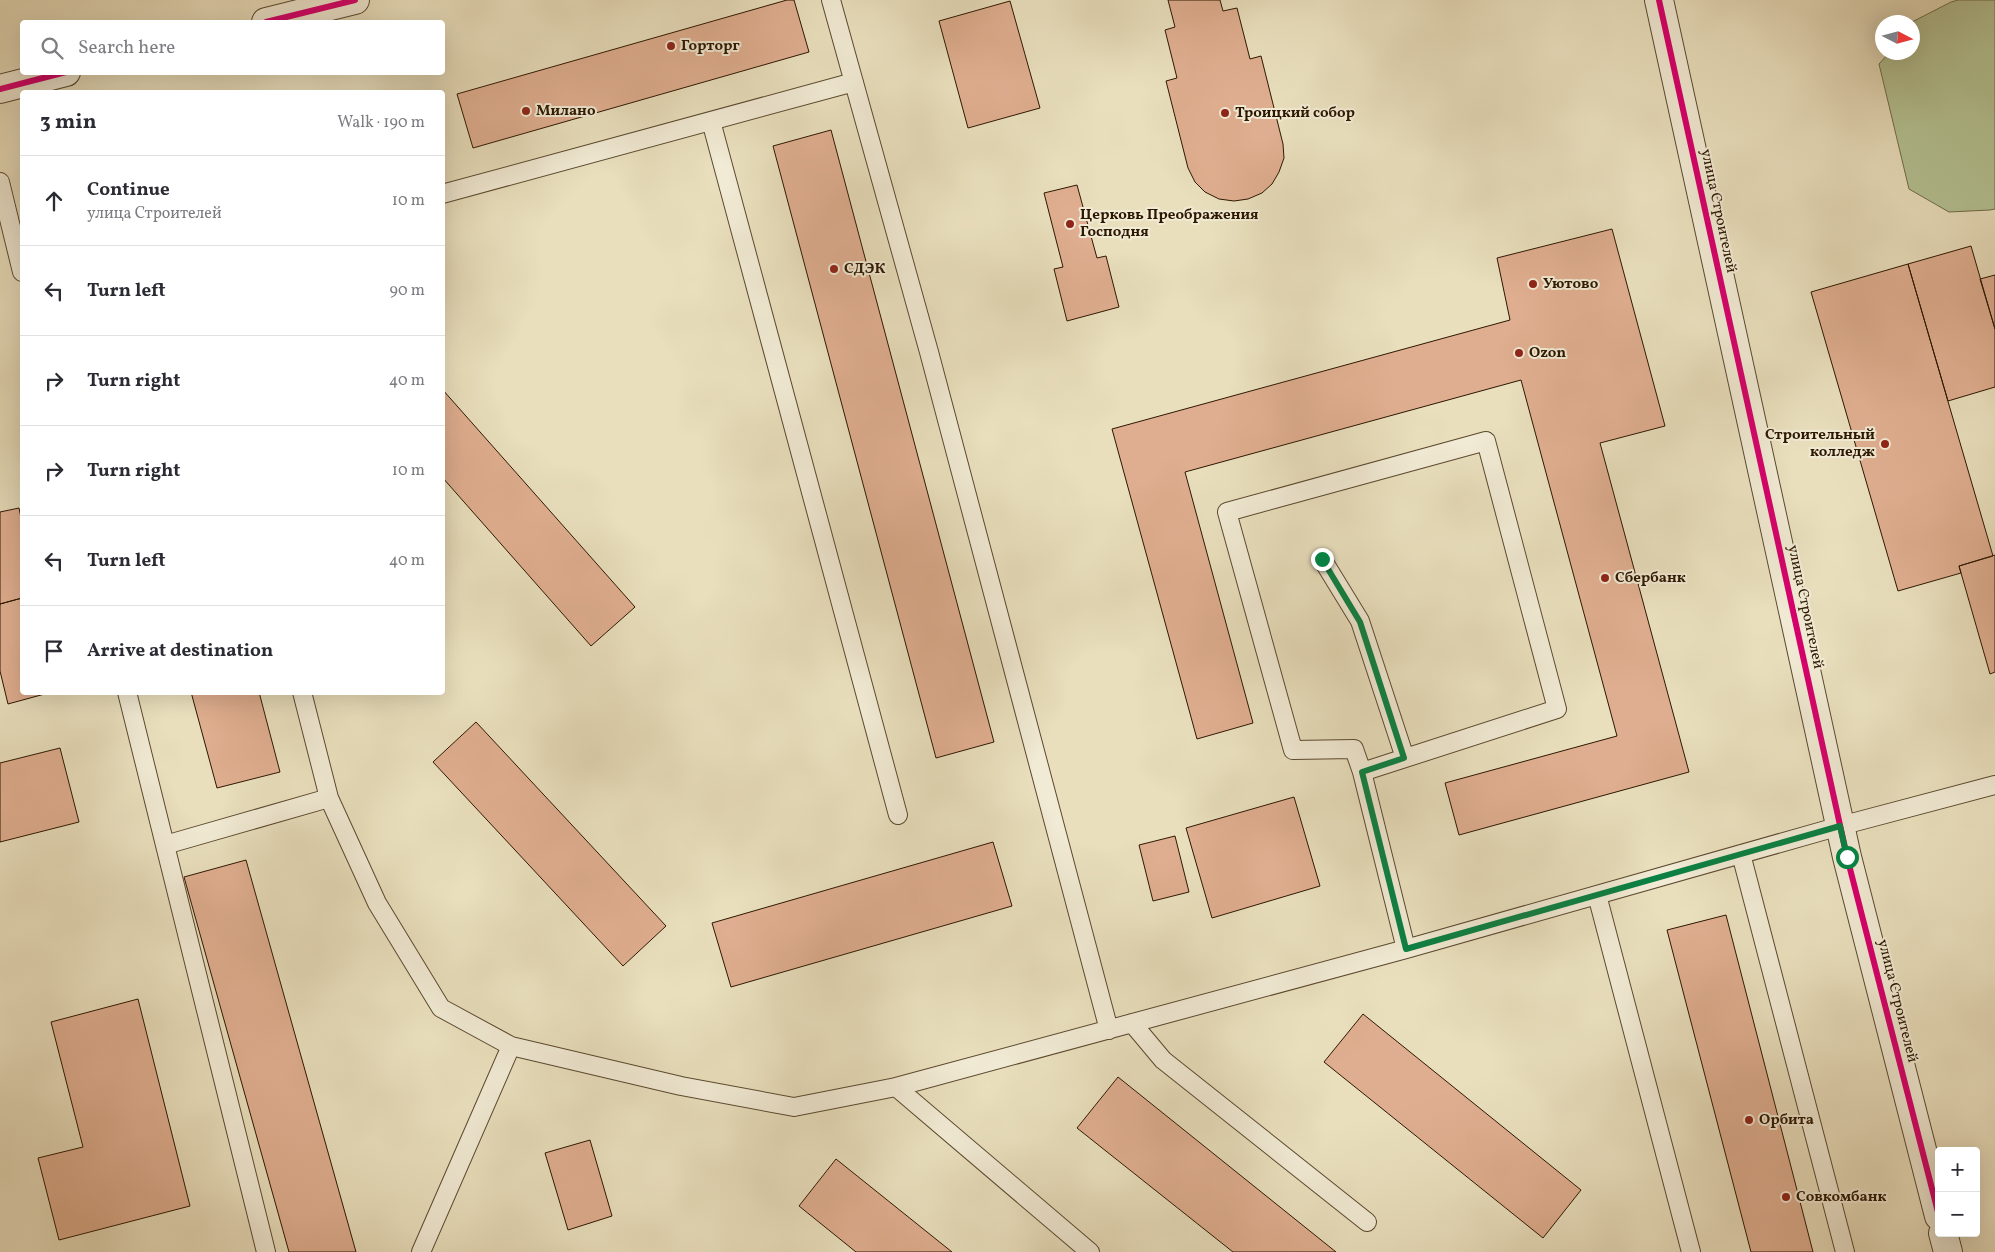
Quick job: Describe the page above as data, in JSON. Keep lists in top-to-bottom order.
{
  "streets": {
    "street": ["улица Строителей"]
  },
  "places": [
    "Горторг",
    "Милано",
    "Троицкий собор",
    "Церковь Преображения Господня",
    "СДЭК",
    "Уютово",
    "Ozon",
    "Строительный колледж",
    "Сбербанк",
    "Орбита",
    "Совкомбанк"
  ],
  "north": "right",
  "page": {
    "search": "Search here",
    "heading": ["3 min", "Walk · 190 m"],
    "list": [
      ["Continue", "улица Строителей", "10 m"],
      ["Turn left", "90 m"],
      ["Turn right", "40 m"],
      ["Turn right", "10 m"],
      ["Turn left", "40 m"],
      "Arrive at destination"
    ],
    "map_buttons": ["+", "−"]
  }
}
